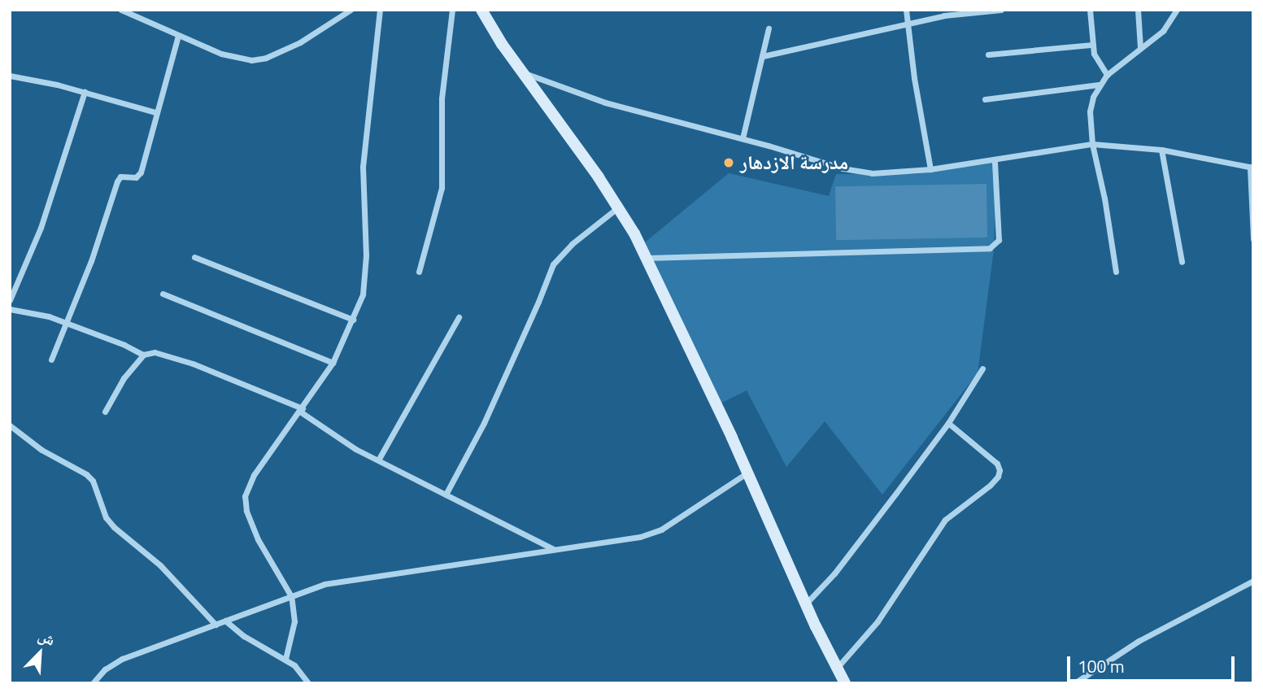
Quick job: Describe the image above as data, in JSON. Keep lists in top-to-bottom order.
{
  "places": ["مدرسة الازدهار"],
  "scale_bar": "100 m",
  "north": "top right"
}
